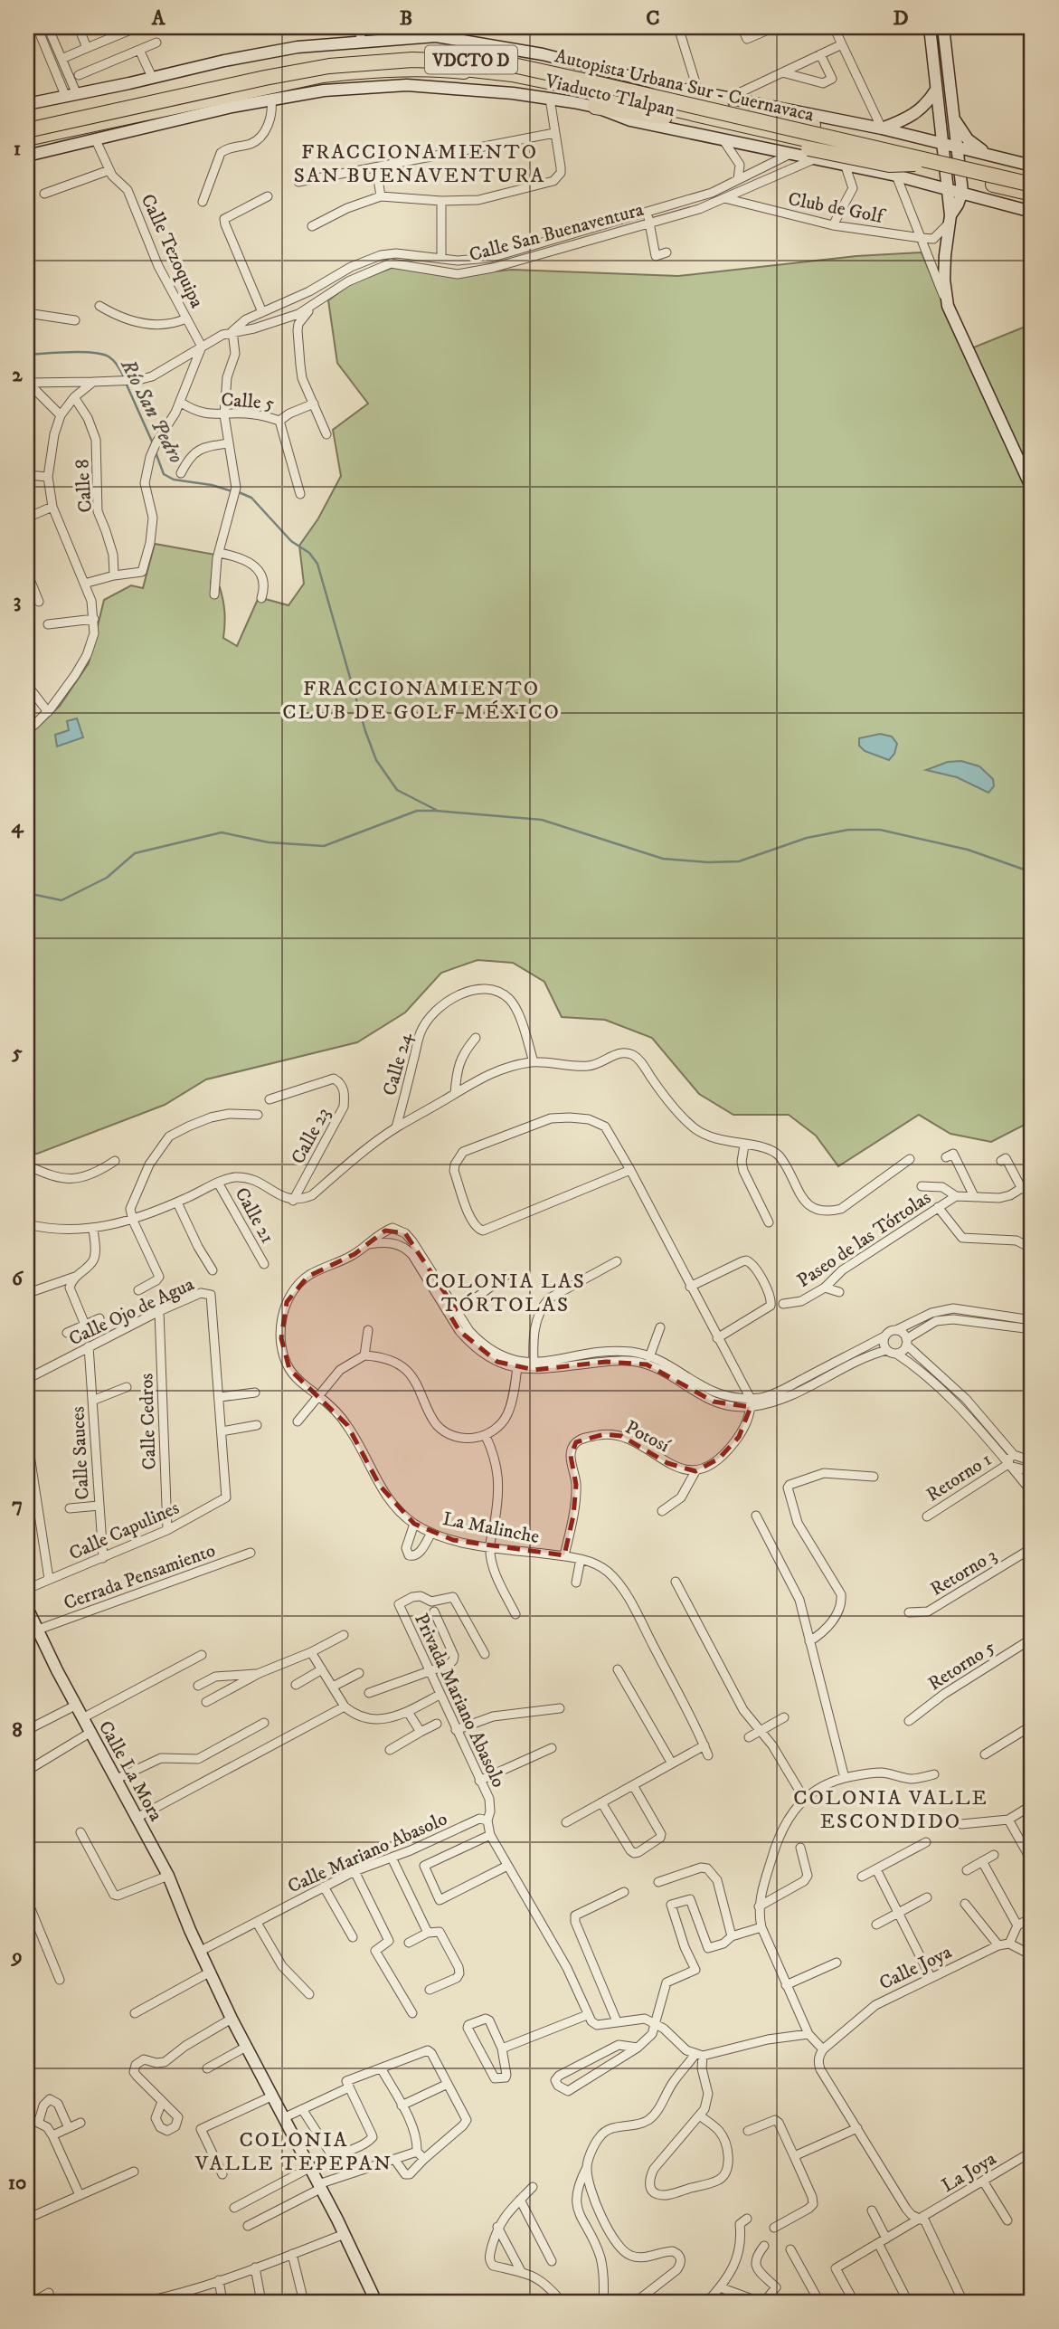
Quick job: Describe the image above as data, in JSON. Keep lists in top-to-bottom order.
{
  "streets": {
    "highway": ["VDCTO D", "Autopista Urbana Sur - Cuernavaca", "Viaducto Tlalpan"],
    "main road": ["Calle La Mora"],
    "street": [
      "Club de Golf",
      "Calle San Buenaventura",
      "Calle Tezoquipa",
      "Calle 5",
      "Calle 8",
      "Calle 24",
      "Calle 23",
      "Calle 21",
      "Paseo de las Tórtolas",
      "Calle Ojo de Agua",
      "Calle Cedros",
      "Potosí",
      "Calle Sauces",
      "Retorno 1",
      "La Malinche",
      "Calle Capulines",
      "Retorno 3",
      "Cerrada Pensamiento",
      "Retorno 5",
      "Privada Mariano Abasolo",
      "Calle Mariano Abasolo",
      "Calle Joya",
      "La Joya"
    ]
  },
  "crossings": [
    ["Autopista Urbana Sur - Cuernavaca", "Viaducto Tlalpan"],
    ["Viaducto Tlalpan", "Calle San Buenaventura"],
    ["Viaducto Tlalpan", "Calle Tezoquipa"],
    ["Club de Golf", "Calle San Buenaventura"],
    ["Calle San Buenaventura", "Calle Tezoquipa"],
    ["Calle Ojo de Agua", "Calle Cedros"],
    ["Calle Ojo de Agua", "Calle Sauces"],
    ["Calle Cedros", "Calle Capulines"],
    ["Potosí", "La Malinche"],
    ["Calle Sauces", "Calle Capulines"],
    ["Cerrada Pensamiento", "Calle La Mora"],
    ["Privada Mariano Abasolo", "Calle Mariano Abasolo"],
    ["Calle La Mora", "Calle Mariano Abasolo"]
  ],
  "districts": [
    "FRACCIONAMIENTO SAN BUENAVENTURA",
    "FRACCIONAMIENTO CLUB DE GOLF MÉXICO",
    "COLONIA LAS TÓRTOLAS",
    "COLONIA VALLE ESCONDIDO",
    "COLONIA VALLE TEPEPAN"
  ],
  "water": ["Río San Pedro"],
  "grid": {
    "columns": [
      "A",
      "B",
      "C",
      "D"
    ],
    "rows": [
      "1",
      "2",
      "3",
      "4",
      "5",
      "6",
      "7",
      "8",
      "9",
      "10"
    ]
  }
}
